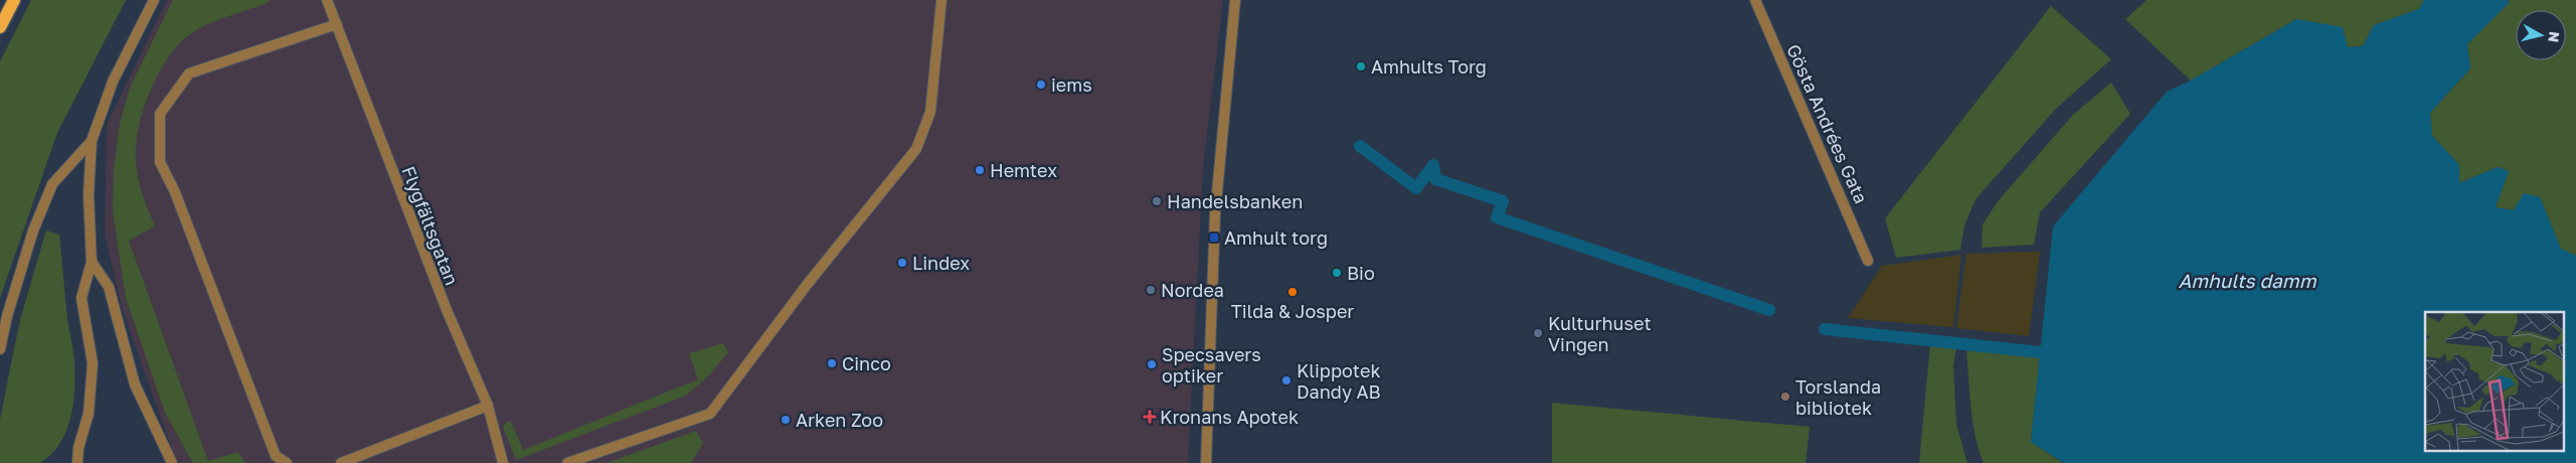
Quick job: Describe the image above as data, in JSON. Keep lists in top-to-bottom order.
{
  "streets": {
    "street": ["Gösta Andrées Gata", "Flygfältsgatan"]
  },
  "water": ["Amhults damm"],
  "places": {
    "other": [
      "Amhults Torg",
      "iems",
      "Hemtex",
      "Handelsbanken",
      "Lindex",
      "Bio",
      "Nordea",
      "Tilda & Josper",
      "Kulturhuset Vingen",
      "Cinco",
      "Specsavers optiker",
      "Klippotek Dandy AB",
      "Torslanda bibliotek",
      "Arken Zoo"
    ],
    "transit": ["Amhult torg"],
    "health": ["Kronans Apotek"]
  },
  "north": "right"
}
